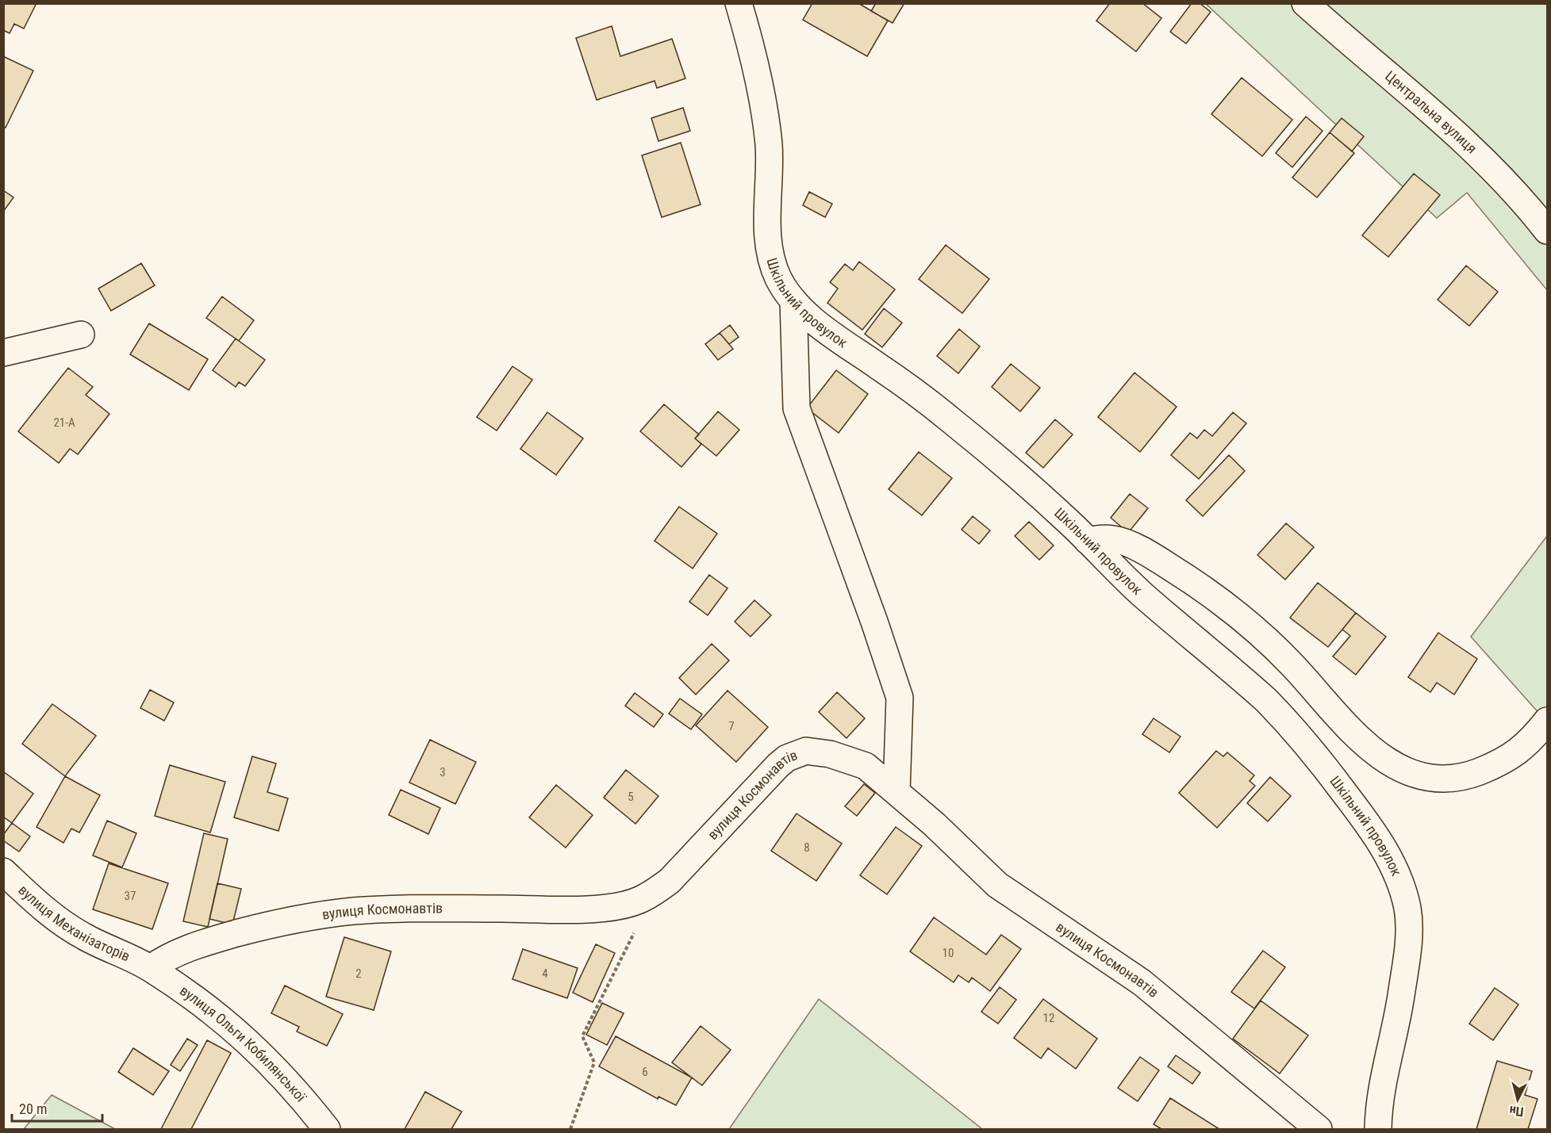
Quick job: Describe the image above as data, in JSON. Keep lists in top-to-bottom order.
{
  "streets": {
    "street": [
      "Центральна вулиця",
      "Шкільний провулок",
      "вулиця Космонавтів",
      "вулиця Механізаторів",
      "вулиця Ольги Кобилянської"
    ]
  },
  "crossings": [
    ["вулиця Космонавтів", "вулиця Механізаторів"],
    ["вулиця Космонавтів", "вулиця Ольги Кобилянської"],
    ["вулиця Механізаторів", "вулиця Ольги Кобилянської"]
  ],
  "house_numbers": [
    "21-А",
    "7",
    "3",
    "5",
    "8",
    "37",
    "10",
    "2",
    "4",
    "12",
    "6"
  ],
  "scale_bar": "20 m",
  "north": "bottom"
}
